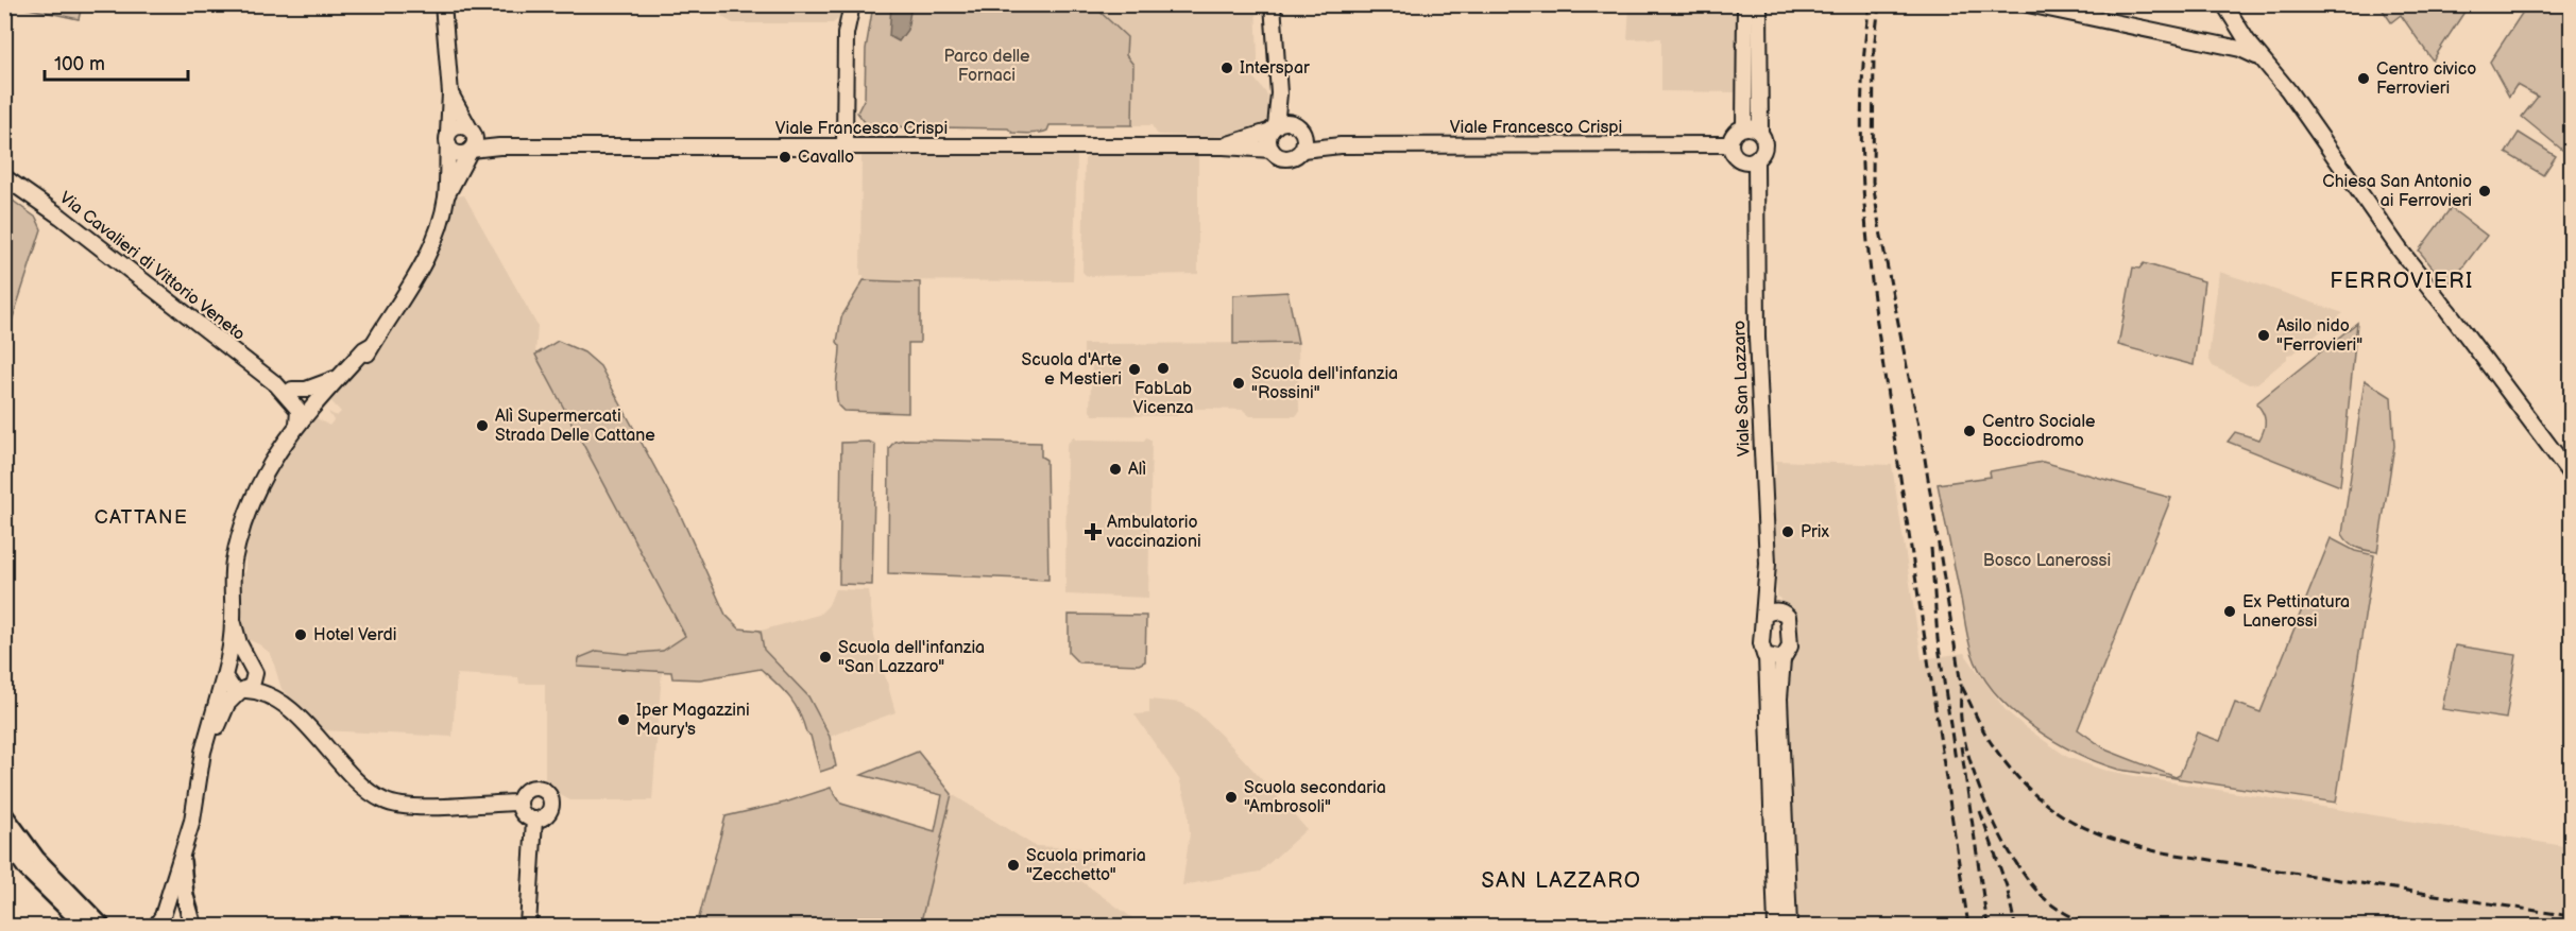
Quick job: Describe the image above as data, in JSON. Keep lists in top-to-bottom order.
{
  "streets": {
    "street": ["Viale Francesco Crispi", "Via Cavalieri di Vittorio Veneto", "Viale San Lazzaro"]
  },
  "crossings": [
    ["Viale Francesco Crispi", "Viale San Lazzaro"]
  ],
  "districts": ["FERROVIERI", "CATTANE", "SAN LAZZARO"],
  "parks": ["Parco delle Fornaci", "Bosco Lanerossi"],
  "places": {
    "other": [
      "Interspar",
      "Centro civico Ferrovieri",
      "Cavallo",
      "Chiesa San Antonio ai Ferrovieri",
      "Asilo nido \"Ferrovieri\"",
      "FabLab Vicenza",
      "Scuola d'Arte e Mestieri",
      "Scuola dell'infanzia \"Rossini\"",
      "Alì Supermercati Strada Delle Cattane",
      "Centro Sociale Bocciodromo",
      "Alì",
      "Prix",
      "Ex Pettinatura Lanerossi",
      "Hotel Verdi",
      "Scuola dell'infanzia \"San Lazzaro\"",
      "Iper Magazzini Maury's",
      "Scuola secondaria \"Ambrosoli\"",
      "Scuola primaria \"Zecchetto\""
    ],
    "health": ["Ambulatorio vaccinazioni"]
  },
  "scale_bar": "100 m"
}
